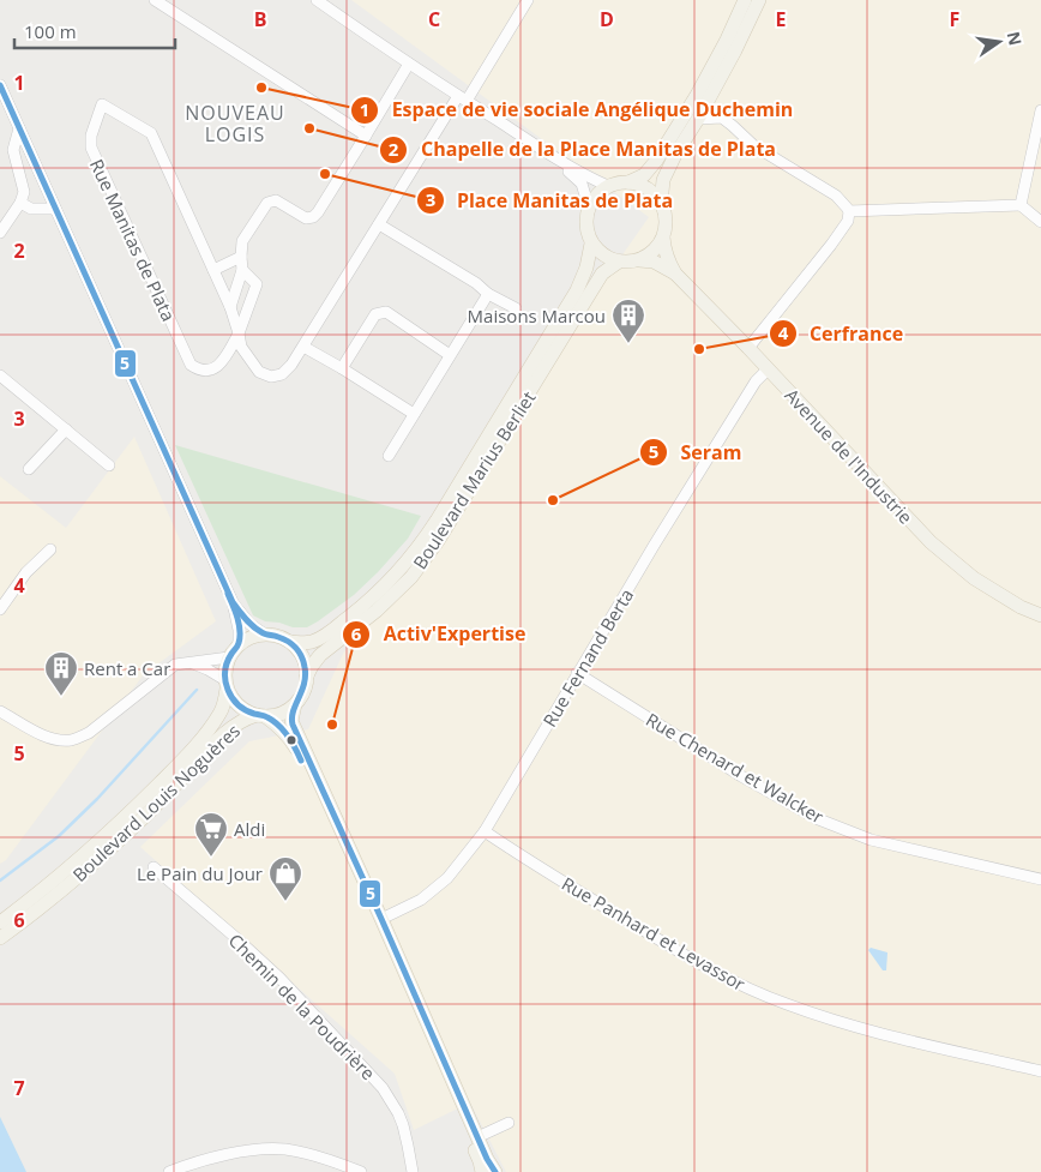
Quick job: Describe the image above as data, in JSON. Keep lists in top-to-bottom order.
{
  "streets": {
    "main road": ["Avenue de l'Industrie", "Boulevard Marius Berliet", "Boulevard Louis Noguères"],
    "street": [
      "Rue Manitas de Plata",
      "Rue Fernand Berta",
      "Rue Chenard et Walcker",
      "Rue Panhard et Levassor",
      "Chemin de la Poudrière"
    ]
  },
  "crossings": [
    ["Avenue de l'Industrie", "Boulevard Marius Berliet"],
    ["Avenue de l'Industrie", "Rue Fernand Berta"],
    ["Boulevard Marius Berliet", "Boulevard Louis Noguères"],
    ["Rue Fernand Berta", "Rue Chenard et Walcker"],
    ["Rue Fernand Berta", "Rue Panhard et Levassor"]
  ],
  "districts": ["NOUVEAU LOGIS"],
  "places": {
    "other": [
      "Espace de vie sociale Angélique Duchemin",
      "Chapelle de la Place Manitas de Plata",
      "Place Manitas de Plata",
      "Cerfrance",
      "Seram",
      "Activ'Expertise"
    ],
    "building": ["Maisons Marcou", "Rent a Car"],
    "supermarket": ["Aldi"],
    "shop": ["Le Pain du Jour"]
  },
  "lines": ["transit line 5"],
  "scale_bar": "100 m",
  "north": "right",
  "grid": {
    "columns": [
      "B",
      "C",
      "D",
      "E",
      "F"
    ],
    "rows": [
      "1",
      "2",
      "3",
      "4",
      "5",
      "6",
      "7"
    ]
  }
}
